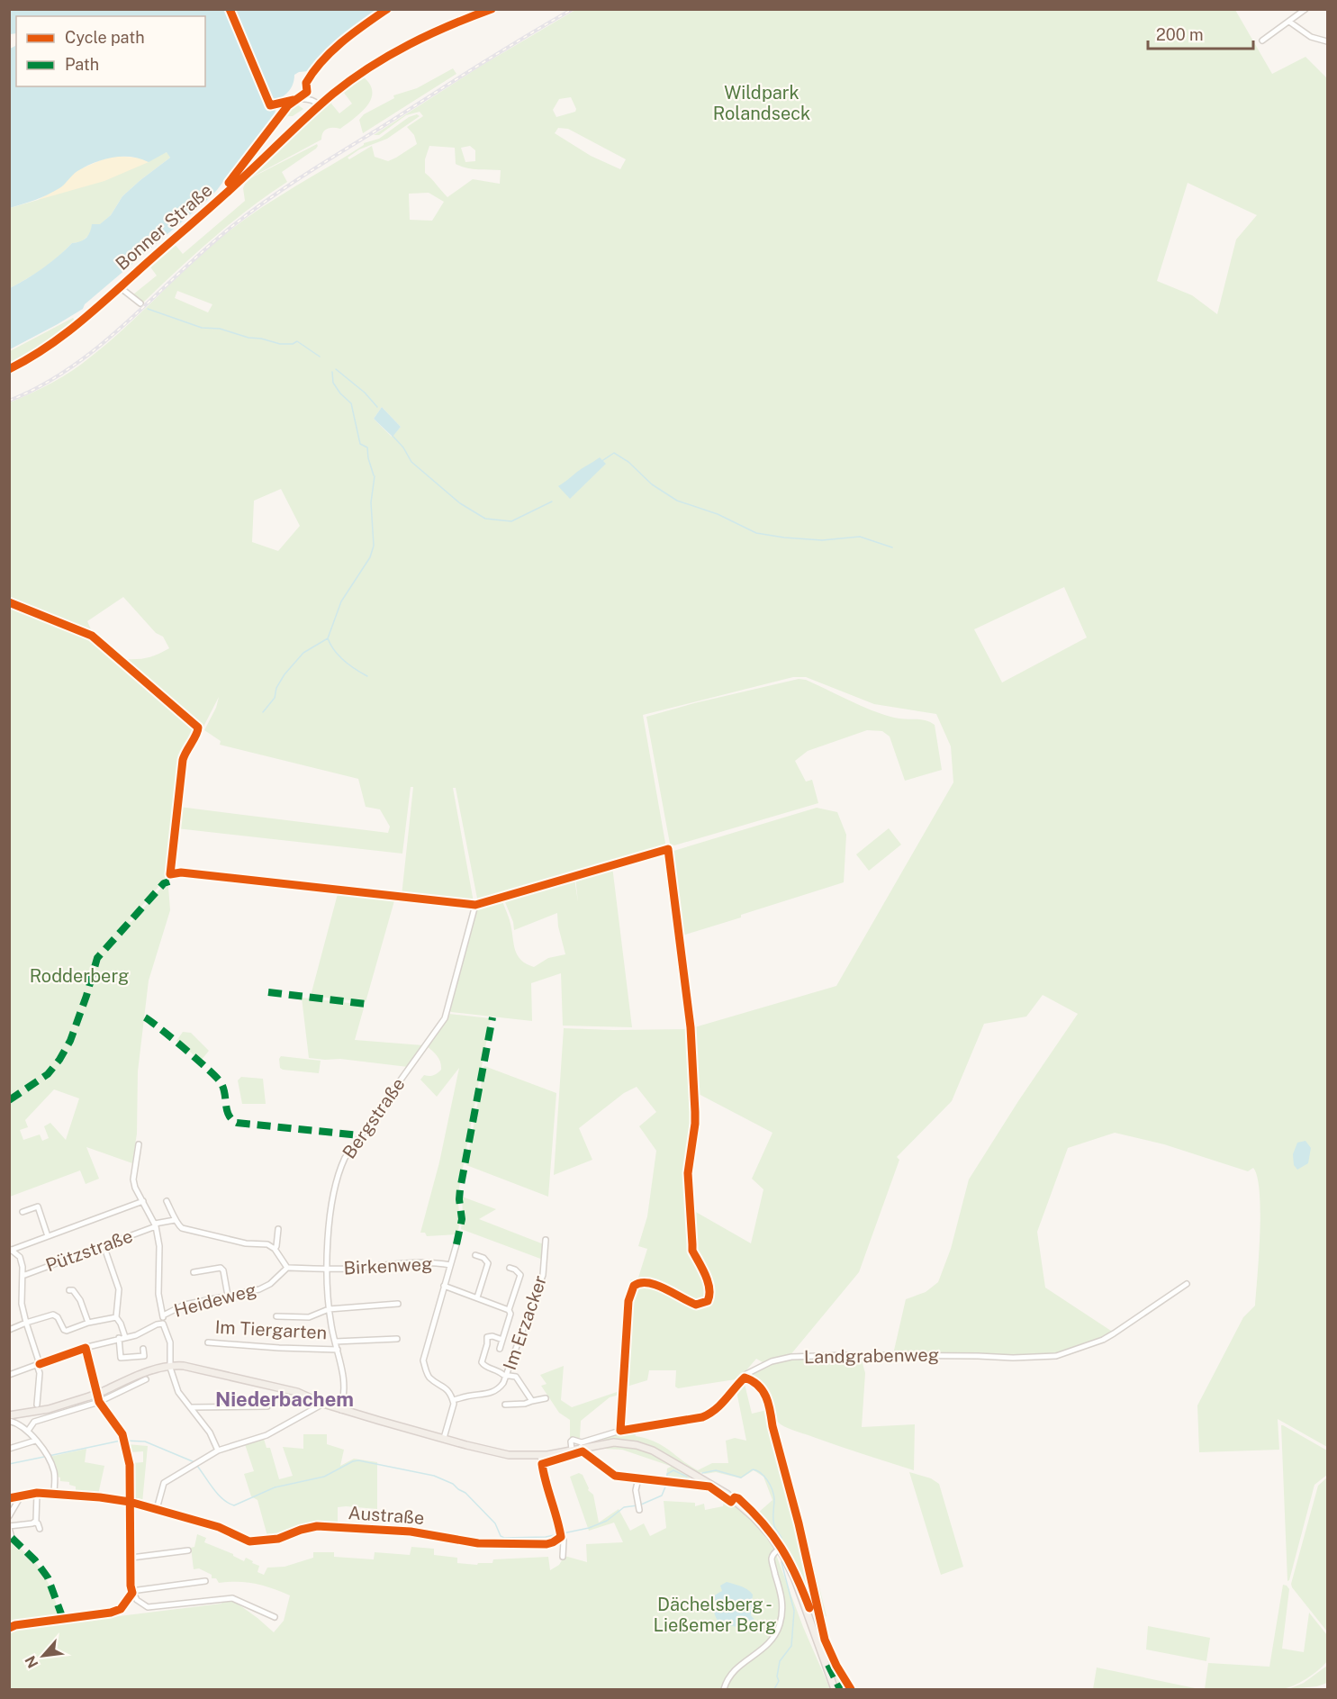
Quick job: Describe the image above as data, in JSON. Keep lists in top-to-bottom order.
{
  "streets": {
    "main road": ["Bonner Straße"],
    "street": [
      "Bergstraße",
      "Pützstraße",
      "Birkenweg",
      "Heideweg",
      "Im Erzacker",
      "Im Tiergarten",
      "Landgrabenweg",
      "Austraße"
    ]
  },
  "crossings": [
    ["Bergstraße", "Birkenweg"],
    ["Bergstraße", "Im Tiergarten"]
  ],
  "districts": ["Niederbachem"],
  "parks": ["Wildpark Rolandseck", "Rodderberg", "Dächelsberg - Ließemer Berg"],
  "legend": ["Cycle path", "Path"],
  "scale_bar": "200 m",
  "north": "bottom left"
}
